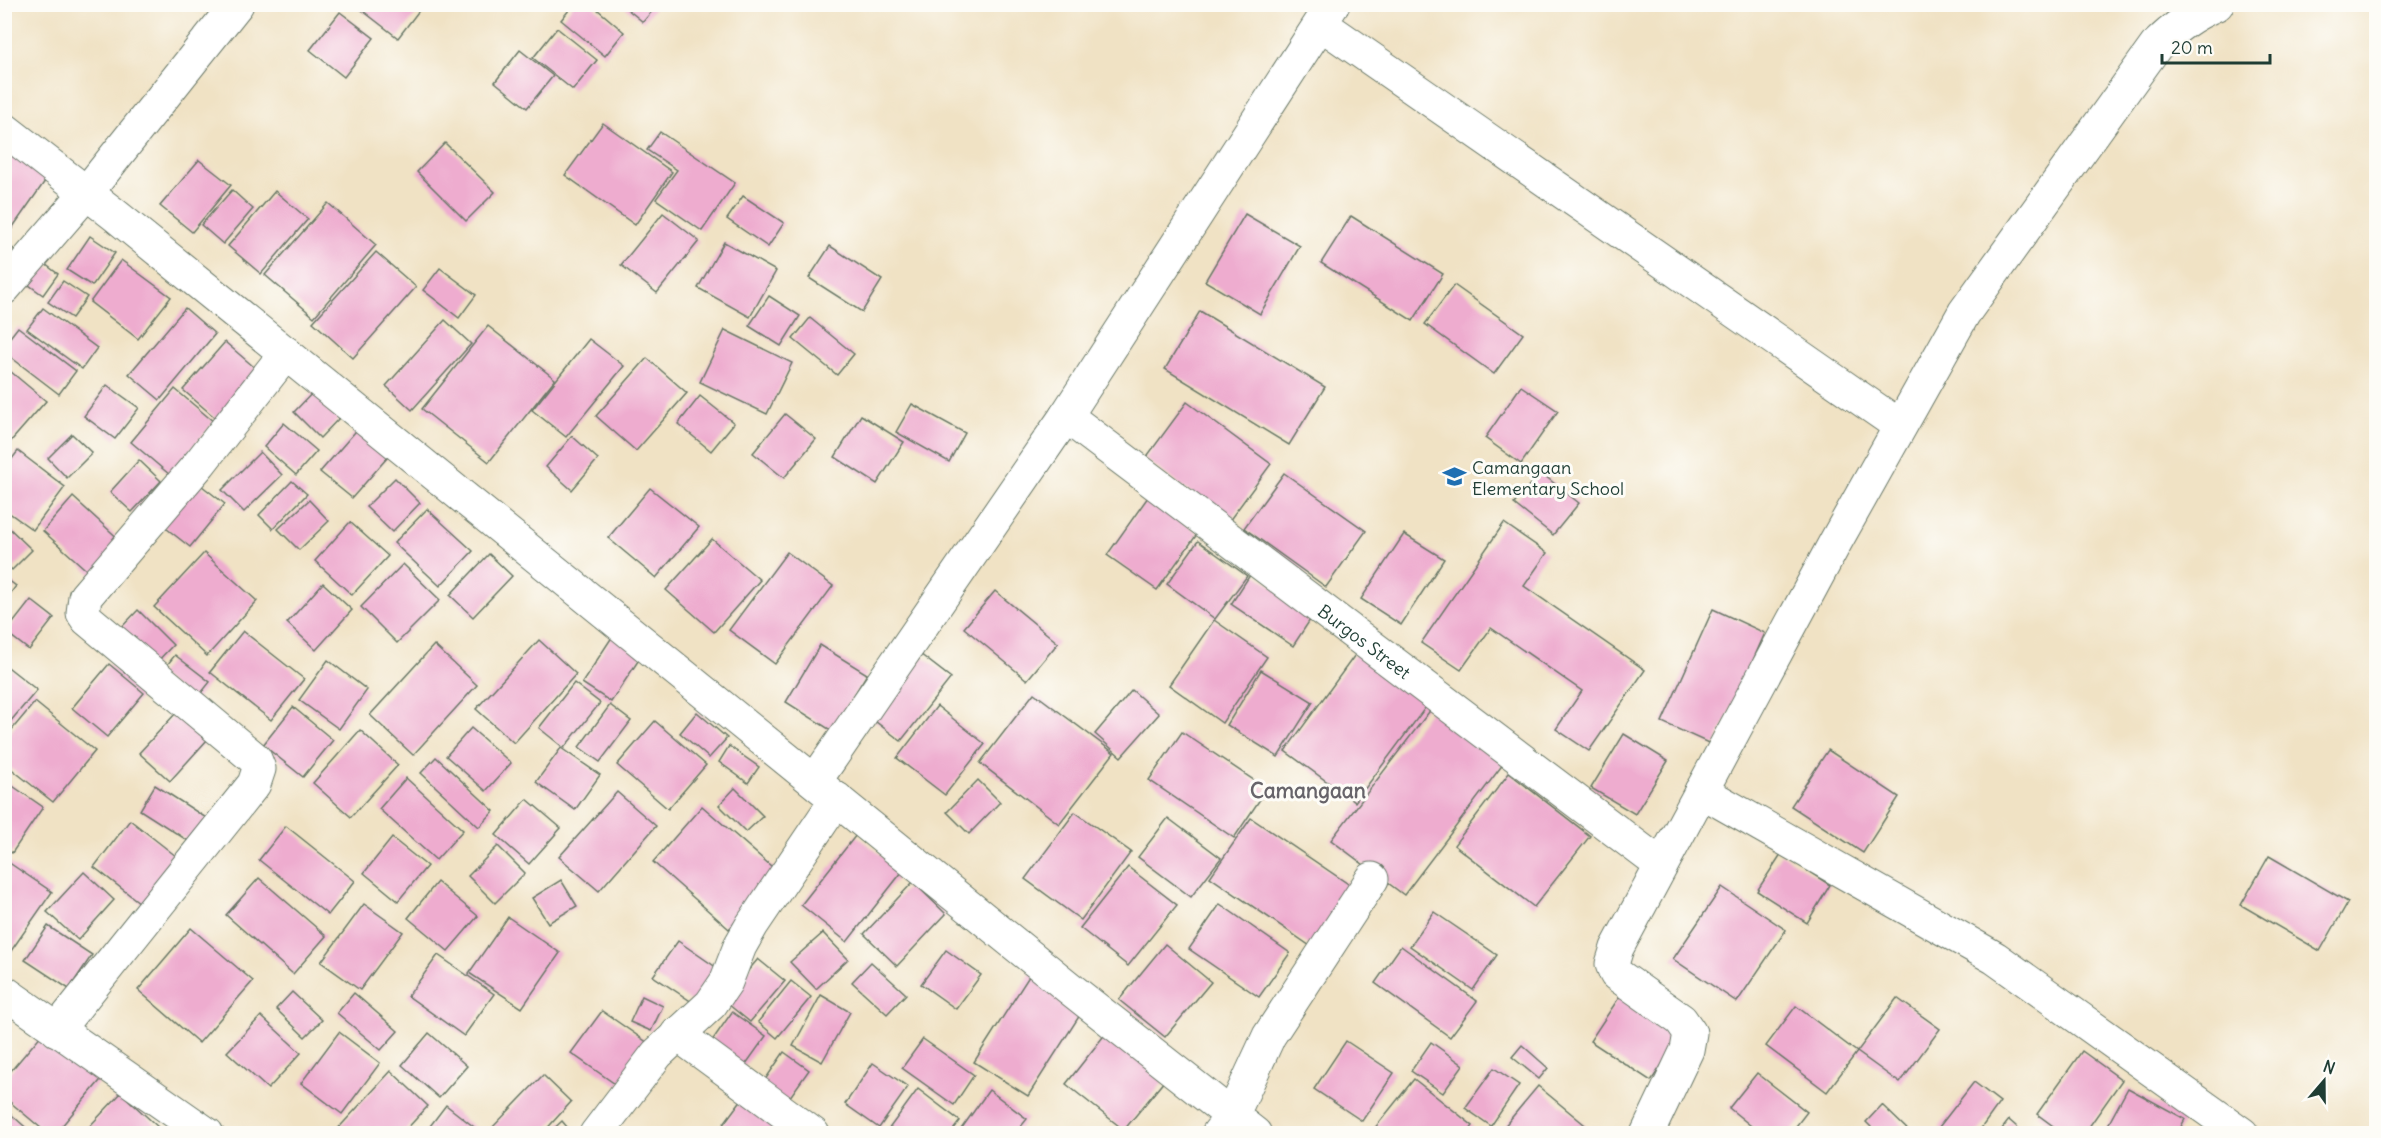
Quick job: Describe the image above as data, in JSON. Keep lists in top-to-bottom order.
{
  "streets": {
    "street": ["Burgos Street"]
  },
  "districts": ["Camangaan"],
  "places": {
    "school or university": ["Camangaan Elementary School"]
  },
  "scale_bar": "20 m",
  "north": "top"
}
